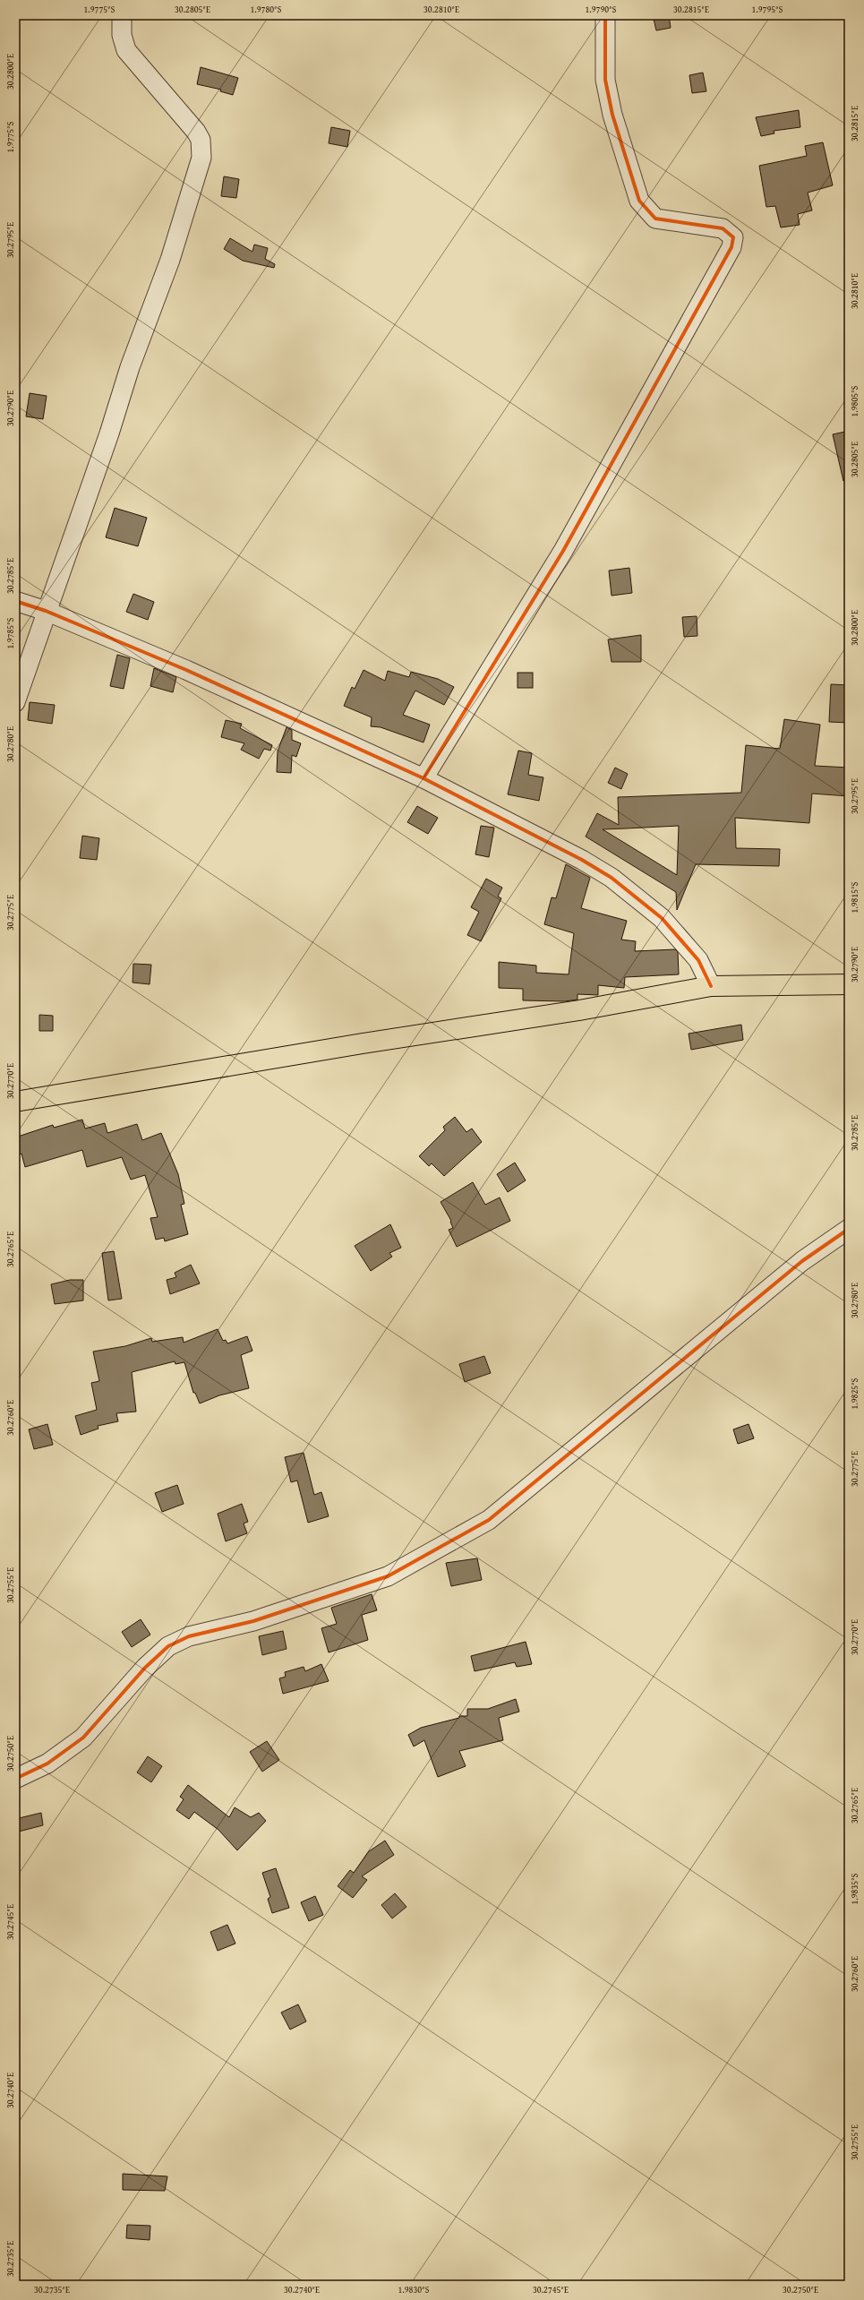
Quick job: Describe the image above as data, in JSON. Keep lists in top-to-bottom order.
{
  "coordinates": [
    "1.9775°S",
    "30.2805°E",
    "1.9780°S",
    "30.2810°E",
    "1.9790°S",
    "30.2815°E",
    "1.9795°S",
    "30.2800°E",
    "30.2795°E",
    "1.9805°S",
    "30.2790°E",
    "30.2785°E",
    "1.9785°S",
    "30.2780°E",
    "1.9815°S",
    "30.2775°E",
    "30.2770°E",
    "30.2765°E",
    "1.9825°S",
    "30.2760°E",
    "30.2755°E",
    "30.2750°E",
    "1.9835°S",
    "30.2745°E",
    "30.2740°E",
    "30.2735°E",
    "1.9830°S"
  ]
}
